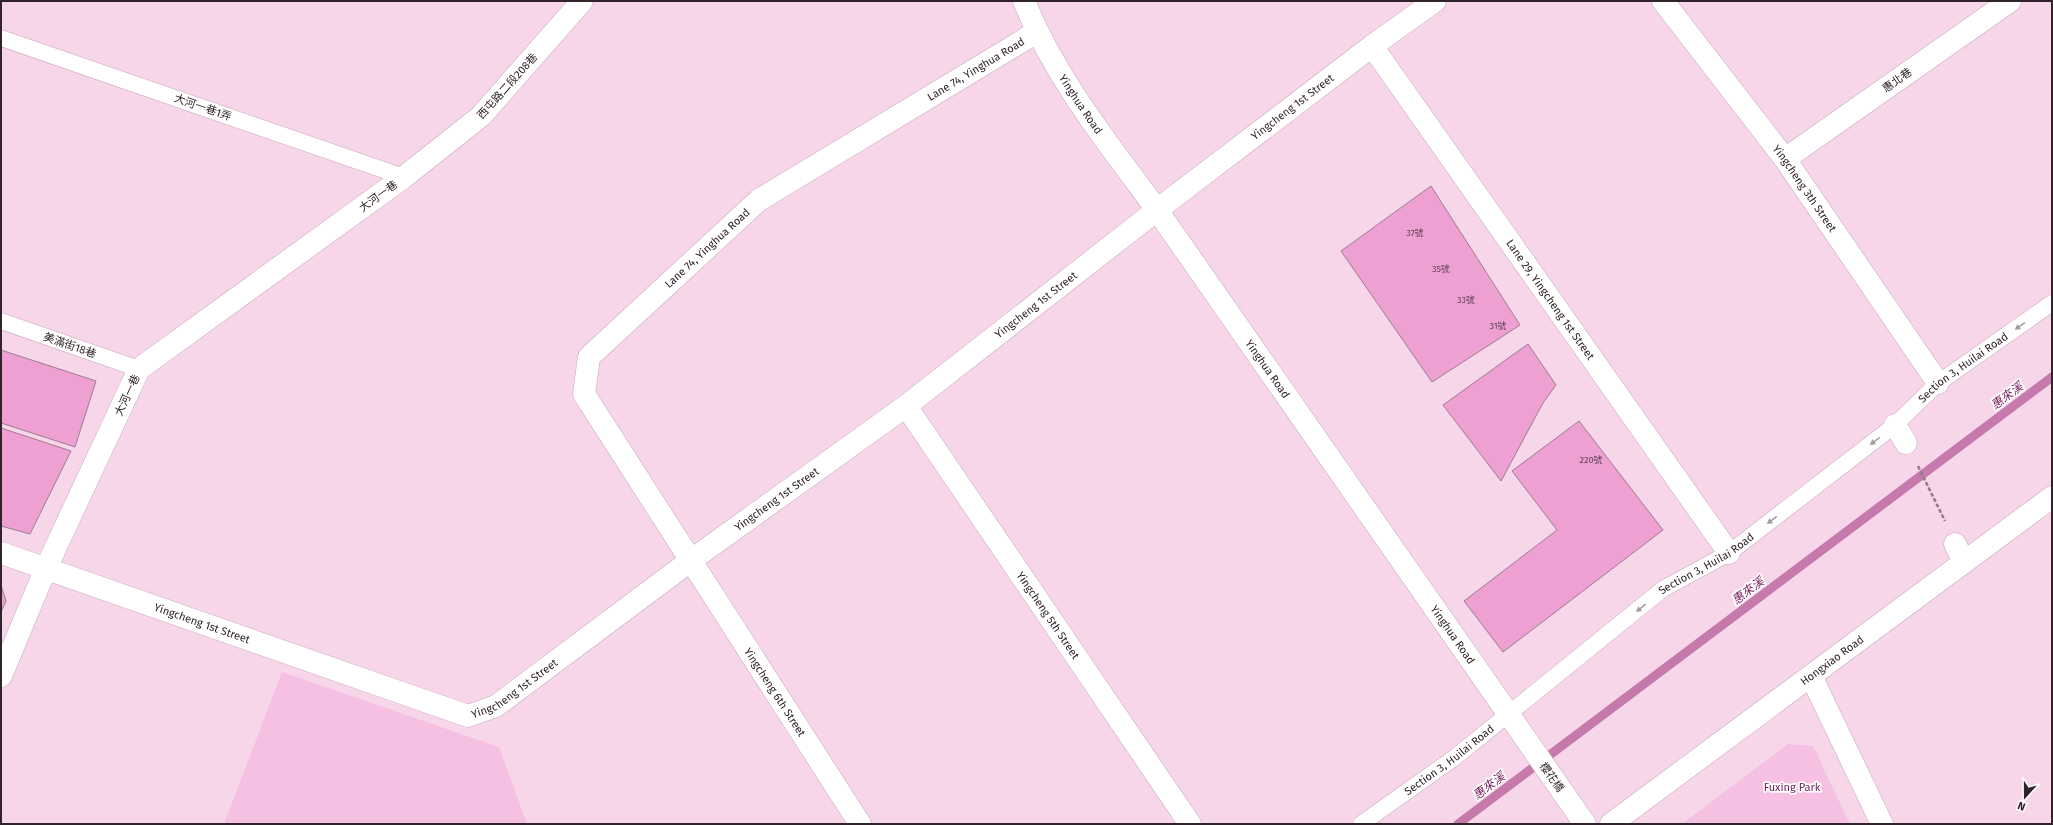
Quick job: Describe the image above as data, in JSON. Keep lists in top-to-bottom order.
{
  "streets": {
    "street": [
      "Lane 74, Yinghua Road",
      "惠北巷",
      "西屯路二段208巷",
      "Yinghua Road",
      "Yingcheng 1st Street",
      "Yingcheng 3th Street",
      "大河一巷",
      "Lane 29, Yingcheng 1st Street",
      "Yingcheng 5th Street",
      "Hongxiao Road",
      "Yingcheng 6th Street",
      "櫻花橋"
    ],
    "lane": ["大河一巷1弄", "美滿街18巷", "Section 3, Huilai Road"]
  },
  "crossings": [
    ["Lane 74, Yinghua Road", "Yinghua Road"],
    ["Lane 74, Yinghua Road", "Yingcheng 1st Street"],
    ["Lane 74, Yinghua Road", "Yingcheng 6th Street"],
    ["惠北巷", "Yingcheng 3th Street"],
    ["西屯路二段208巷", "大河一巷1弄"],
    ["西屯路二段208巷", "大河一巷"],
    ["Yinghua Road", "Yingcheng 1st Street"],
    ["Yinghua Road", "Section 3, Huilai Road"],
    ["Yinghua Road", "櫻花橋"],
    ["Yingcheng 1st Street", "大河一巷"],
    ["Yingcheng 1st Street", "Lane 29, Yingcheng 1st Street"],
    ["Yingcheng 1st Street", "Yingcheng 5th Street"],
    ["Yingcheng 1st Street", "Yingcheng 6th Street"],
    ["大河一巷1弄", "大河一巷"],
    ["Yingcheng 3th Street", "Section 3, Huilai Road"],
    ["大河一巷", "美滿街18巷"],
    ["Lane 29, Yingcheng 1st Street", "Section 3, Huilai Road"]
  ],
  "one_way": ["Section 3, Huilai Road"],
  "water": ["惠來溪"],
  "parks": ["Fuxing Park"],
  "house_numbers": [
    "37號",
    "35號",
    "33號",
    "31號",
    "220號"
  ],
  "north": "bottom"
}
